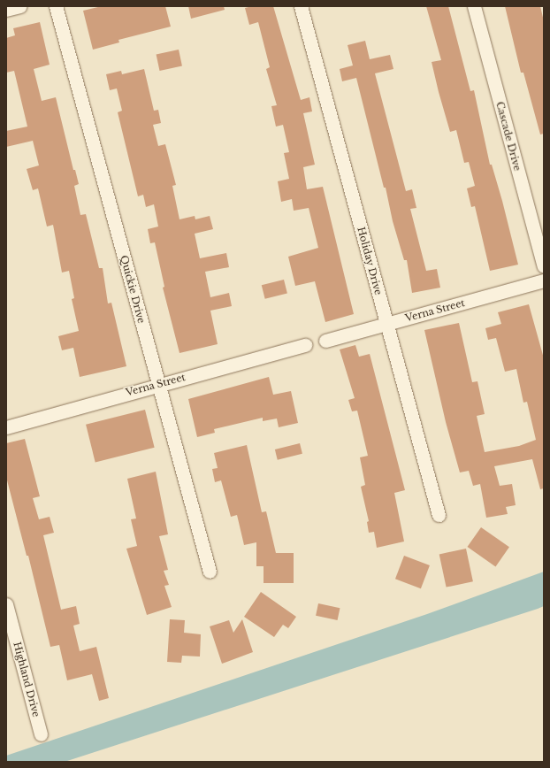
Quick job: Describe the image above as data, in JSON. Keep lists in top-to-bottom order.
{
  "streets": {
    "street": [
      "Cascade Drive",
      "Holiday Drive",
      "Quickie Drive",
      "Verna Street",
      "Highland Drive"
    ]
  },
  "crossings": [
    ["Holiday Drive", "Verna Street"],
    ["Quickie Drive", "Verna Street"]
  ]
}
